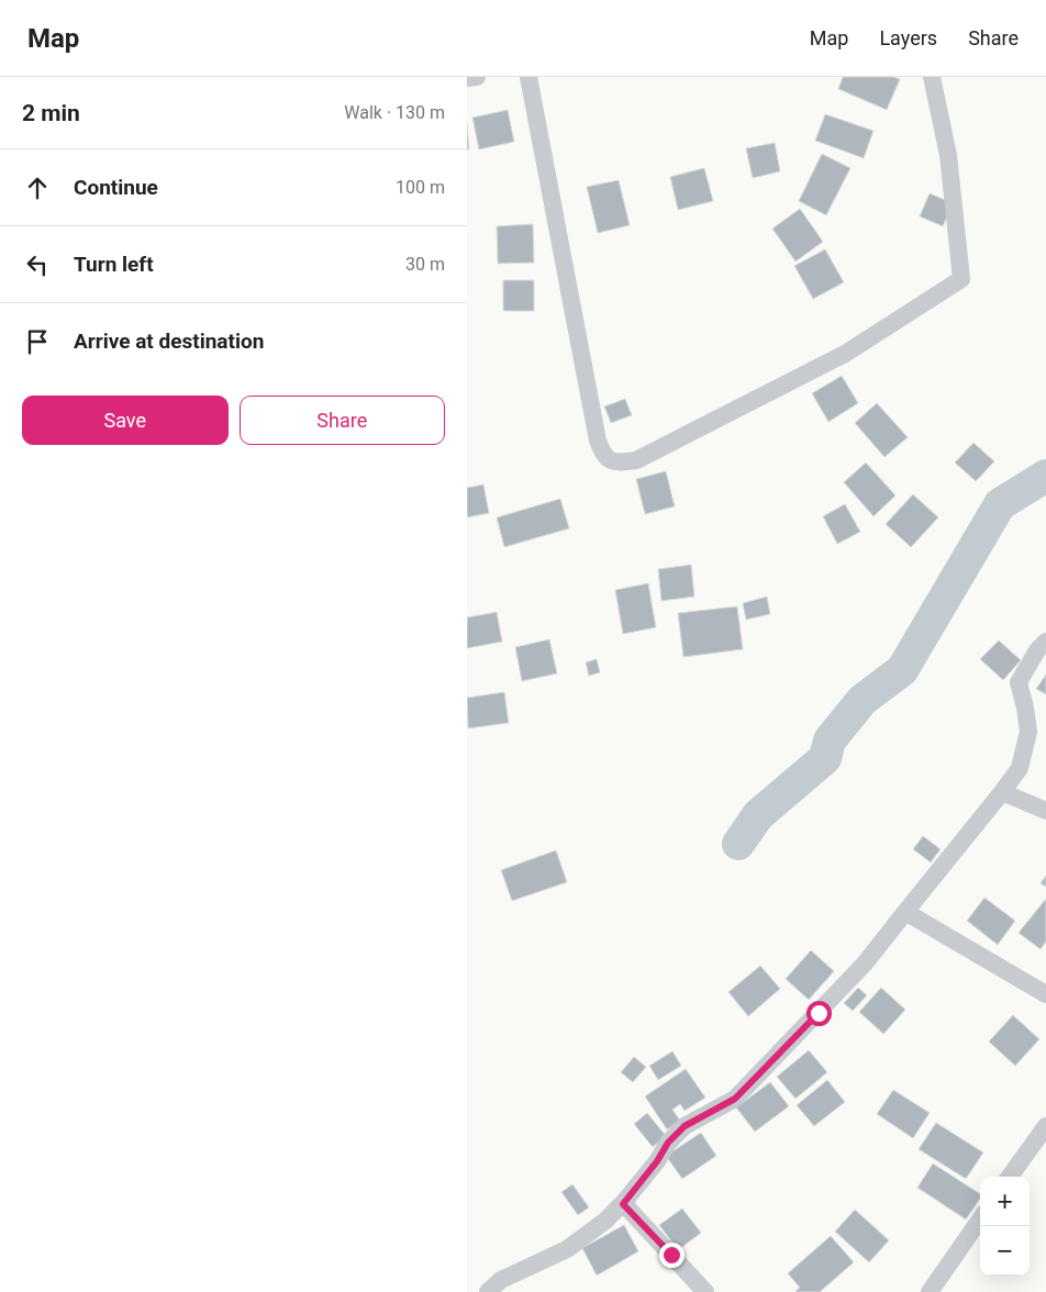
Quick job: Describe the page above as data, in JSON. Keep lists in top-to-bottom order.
{
  "page": {
    "header": "Map",
    "nav": ["Map", "Layers", "Share"],
    "heading": ["2 min", "Walk · 130 m"],
    "list": [
      ["Continue", "100 m"],
      ["Turn left", "30 m"],
      "Arrive at destination"
    ],
    "buttons": ["Save", "Share"],
    "map_buttons": ["+", "−"]
  }
}
